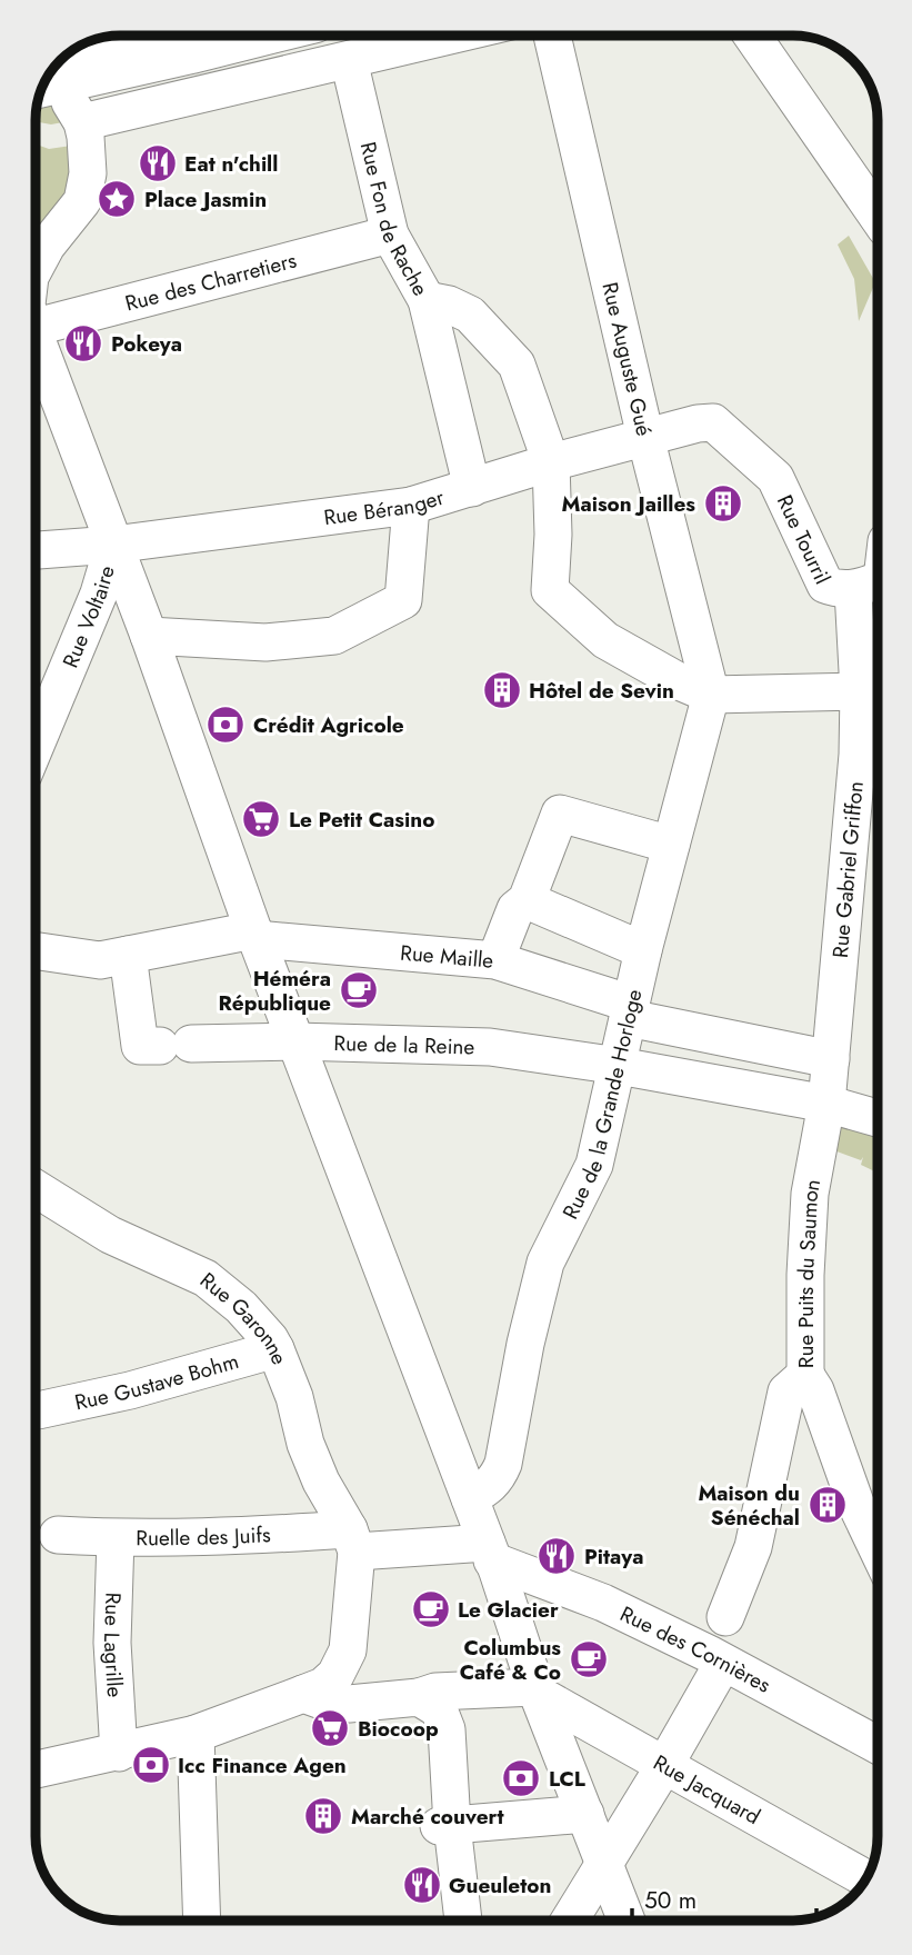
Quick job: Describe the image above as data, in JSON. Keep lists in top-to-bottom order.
{
  "streets": {
    "street": [
      "Rue Fon de Rache",
      "Rue des Charretiers",
      "Rue Auguste Gué",
      "Rue Béranger",
      "Rue Tourril",
      "Rue Voltaire",
      "Rue Gabriel Griffon",
      "Rue Maille",
      "Rue de la Reine",
      "Rue de la Grande Horloge",
      "Rue Puits du Saumon",
      "Rue Garonne",
      "Rue Gustave Bohm",
      "Ruelle des Juifs",
      "Rue Lagrille",
      "Rue des Cornières",
      "Rue Jacquard"
    ]
  },
  "crossings": [
    ["Rue Fon de Rache", "Rue des Charretiers"],
    ["Rue Fon de Rache", "Rue Auguste Gué"],
    ["Rue Fon de Rache", "Rue Béranger"],
    ["Rue Fon de Rache", "Rue de la Grande Horloge"],
    ["Rue Auguste Gué", "Rue Béranger"],
    ["Rue Auguste Gué", "Rue Tourril"],
    ["Rue Auguste Gué", "Rue de la Grande Horloge"],
    ["Rue Béranger", "Rue Tourril"],
    ["Rue Béranger", "Rue Voltaire"],
    ["Rue Tourril", "Rue Gabriel Griffon"],
    ["Rue Gabriel Griffon", "Rue Maille"],
    ["Rue Gabriel Griffon", "Rue de la Reine"],
    ["Rue Gabriel Griffon", "Rue Puits du Saumon"],
    ["Rue Maille", "Rue de la Reine"],
    ["Rue Maille", "Rue de la Grande Horloge"],
    ["Rue de la Reine", "Rue de la Grande Horloge"],
    ["Rue de la Reine", "Rue Puits du Saumon"],
    ["Rue Puits du Saumon", "Rue des Cornières"],
    ["Rue Puits du Saumon", "Rue Jacquard"],
    ["Rue Garonne", "Rue Gustave Bohm"],
    ["Rue Garonne", "Ruelle des Juifs"],
    ["Ruelle des Juifs", "Rue Lagrille"],
    ["Ruelle des Juifs", "Rue des Cornières"]
  ],
  "places": {
    "restaurant": [
      "Eat n'chill",
      "Pokeya",
      "Pitaya",
      "Gueuleton"
    ],
    "place": ["Place Jasmin"],
    "building": [
      "Maison Jailles",
      "Hôtel de Sevin",
      "Maison du Sénéchal",
      "Marché couvert"
    ],
    "bank": ["Crédit Agricole", "Icc Finance Agen", "LCL"],
    "supermarket": ["Le Petit Casino", "Biocoop"],
    "cafe": ["Héméra République", "Le Glacier", "Columbus Café & Co"]
  },
  "scale_bar": "50 m"
}
